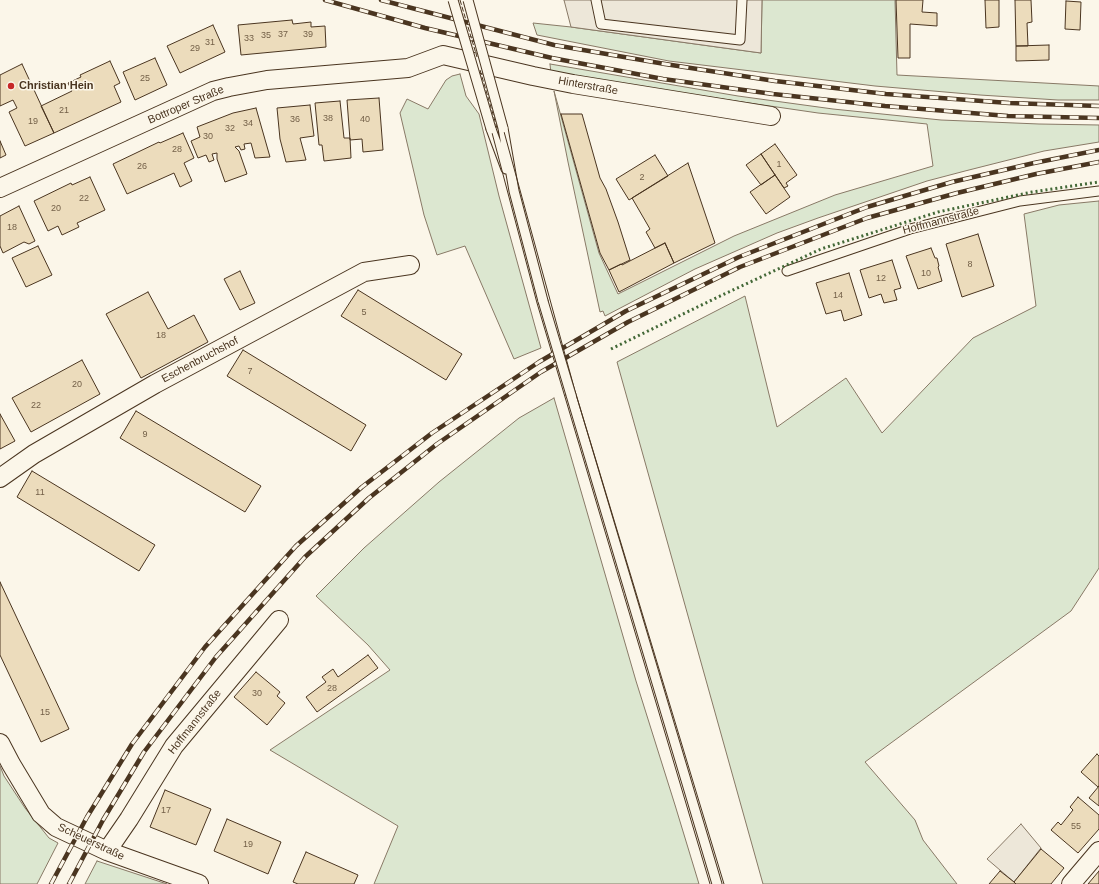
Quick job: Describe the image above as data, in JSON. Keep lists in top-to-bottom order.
{
  "streets": {
    "street": [
      "Hinterstraße",
      "Bottroper Straße",
      "Hoffmannstraße",
      "Eschenbruchshof",
      "Scheuerstraße"
    ]
  },
  "crossings": [
    ["Hinterstraße", "Bottroper Straße"],
    ["Hoffmannstraße", "Scheuerstraße"]
  ],
  "places": ["Christian Hein"],
  "house_numbers": [
    "37",
    "39",
    "35",
    "33",
    "31",
    "29",
    "25",
    "21",
    "38",
    "36",
    "40",
    "19",
    "34",
    "32",
    "30",
    "28",
    "1",
    "26",
    "2",
    "22",
    "20",
    "18",
    "8",
    "10",
    "12",
    "14",
    "5",
    "18",
    "7",
    "20",
    "22",
    "9",
    "11",
    "28",
    "30",
    "15",
    "17",
    "55",
    "19"
  ]
}
